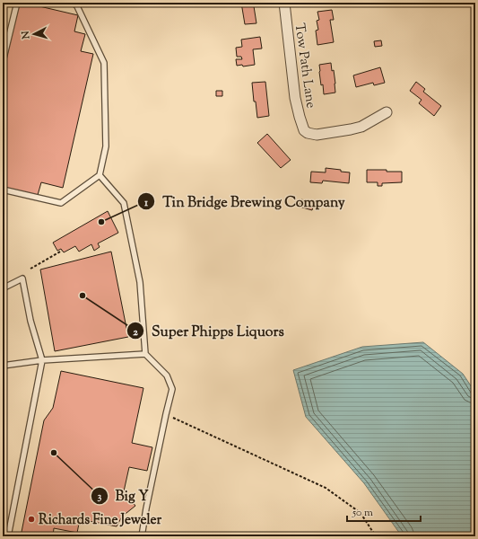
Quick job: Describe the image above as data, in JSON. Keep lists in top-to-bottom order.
{
  "streets": {
    "street": ["Tow Path Lane"]
  },
  "places": [
    "Tin Bridge Brewing Company",
    "Super Phipps Liquors",
    "Big Y",
    "Richards Fine Jeweler"
  ],
  "scale_bar": "50 m",
  "north": "left"
}
